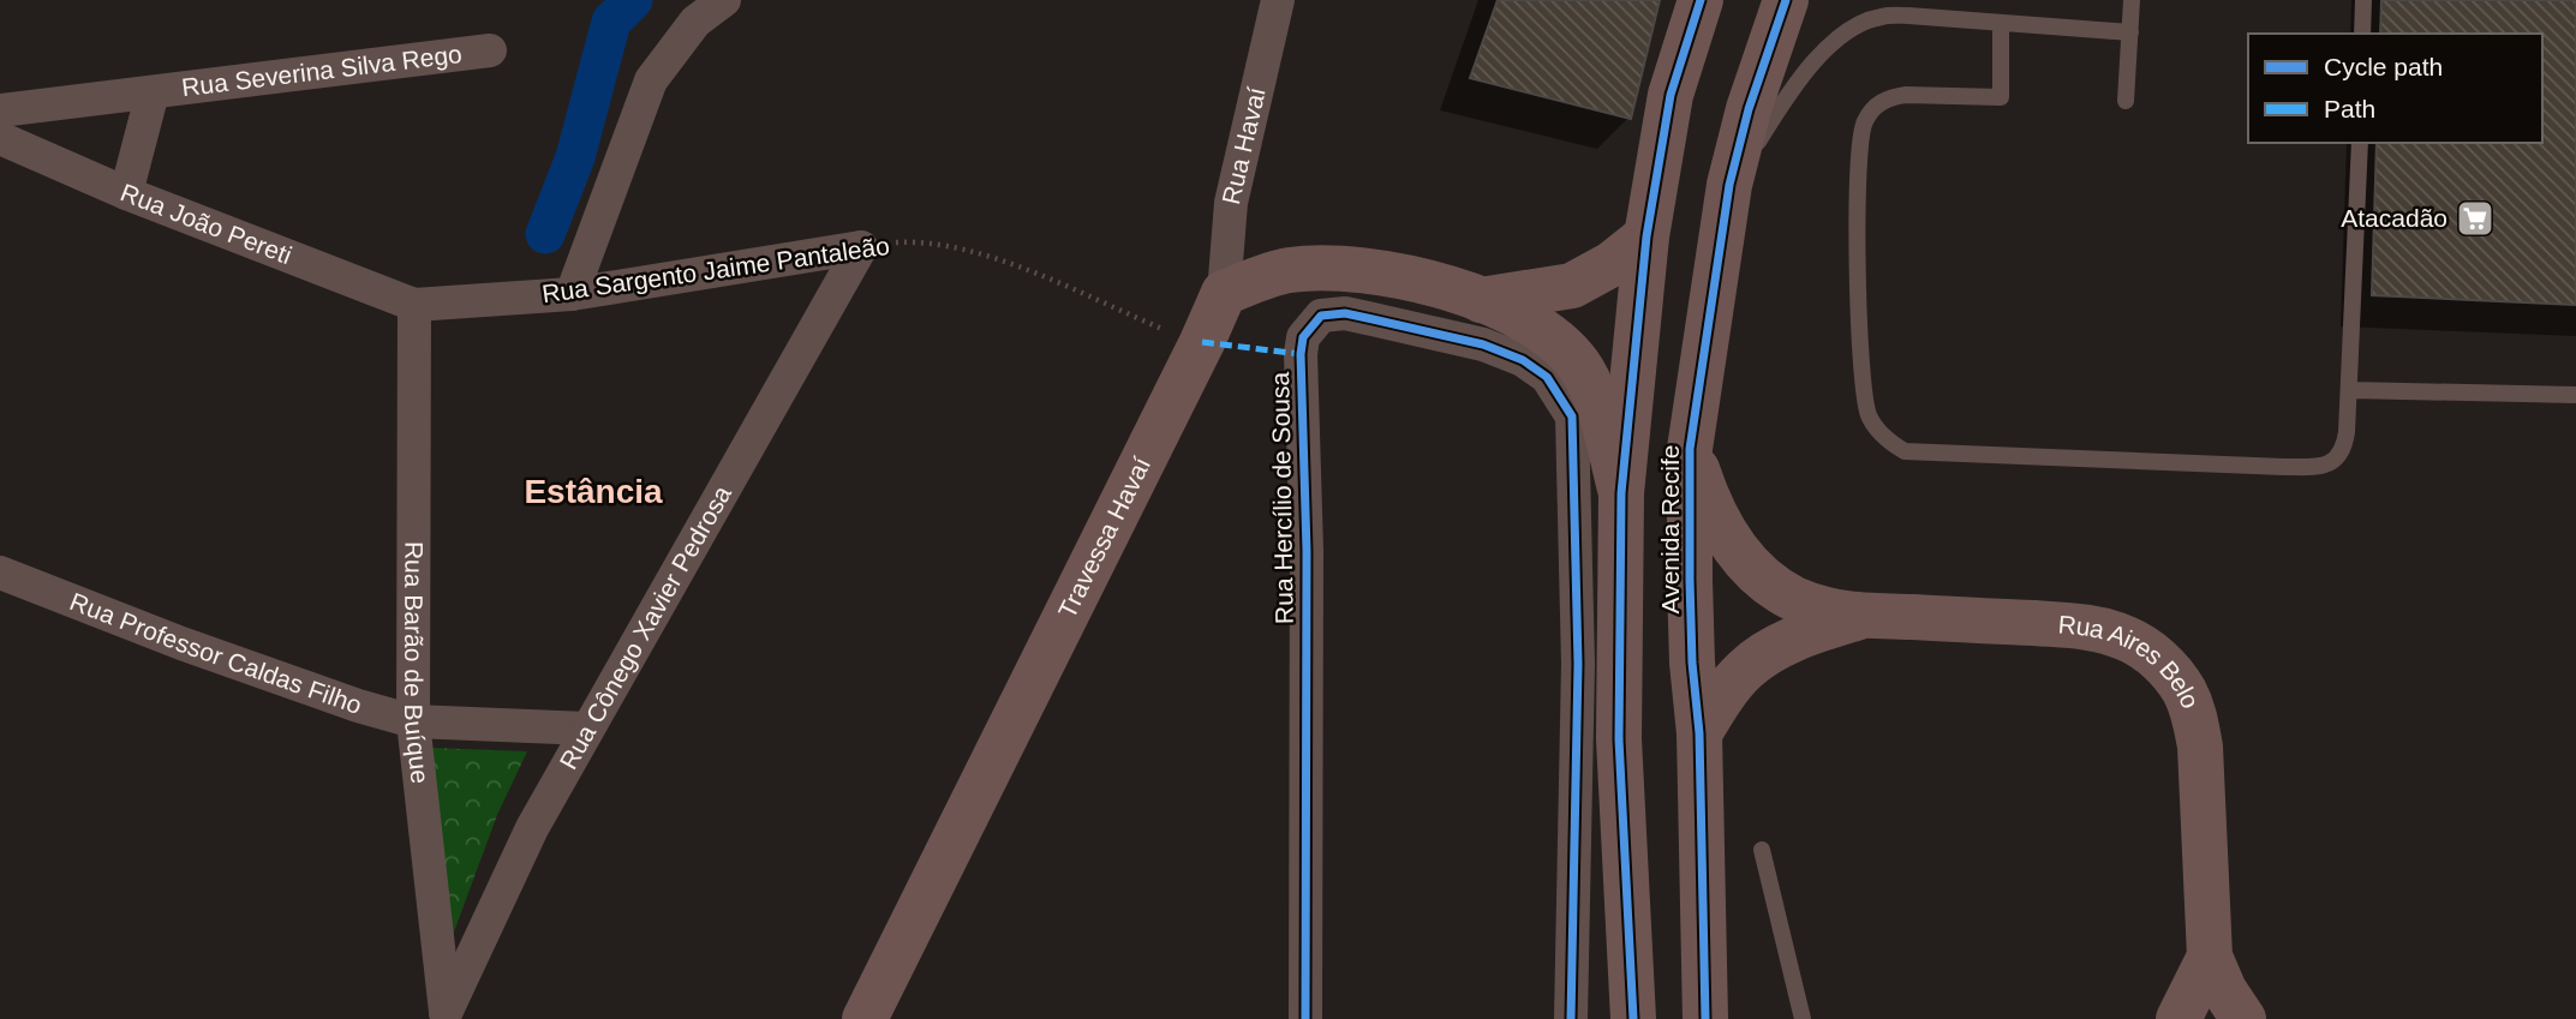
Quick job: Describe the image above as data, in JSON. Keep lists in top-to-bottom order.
{
  "streets": {
    "main road": ["Avenida Recife", "Travessa Havaí", "Rua Aires Belo"],
    "street": [
      "Rua Severina Silva Rego",
      "Rua Havaí",
      "Rua João Pereti",
      "Rua Sargento Jaime Pantaleão",
      "Rua Hercílio de Sousa",
      "Rua Cônego Xavier Pedrosa",
      "Rua Professor Caldas Filho",
      "Rua Barão de Buíque"
    ]
  },
  "crossings": [
    ["Rua Severina Silva Rego", "Rua João Pereti"],
    ["Rua Havaí", "Travessa Havaí"],
    ["Rua João Pereti", "Rua Sargento Jaime Pantaleão"],
    ["Rua João Pereti", "Rua Barão de Buíque"],
    ["Rua Sargento Jaime Pantaleão", "Travessa Havaí"],
    ["Rua Sargento Jaime Pantaleão", "Rua Cônego Xavier Pedrosa"],
    ["Rua Sargento Jaime Pantaleão", "Rua Barão de Buíque"],
    ["Avenida Recife", "Rua Aires Belo"],
    ["Rua Cônego Xavier Pedrosa", "Rua Professor Caldas Filho"],
    ["Rua Cônego Xavier Pedrosa", "Rua Barão de Buíque"],
    ["Rua Professor Caldas Filho", "Rua Barão de Buíque"]
  ],
  "districts": ["Estância"],
  "places": {
    "supermarket": ["Atacadão"]
  },
  "legend": ["Cycle path", "Path"]
}
